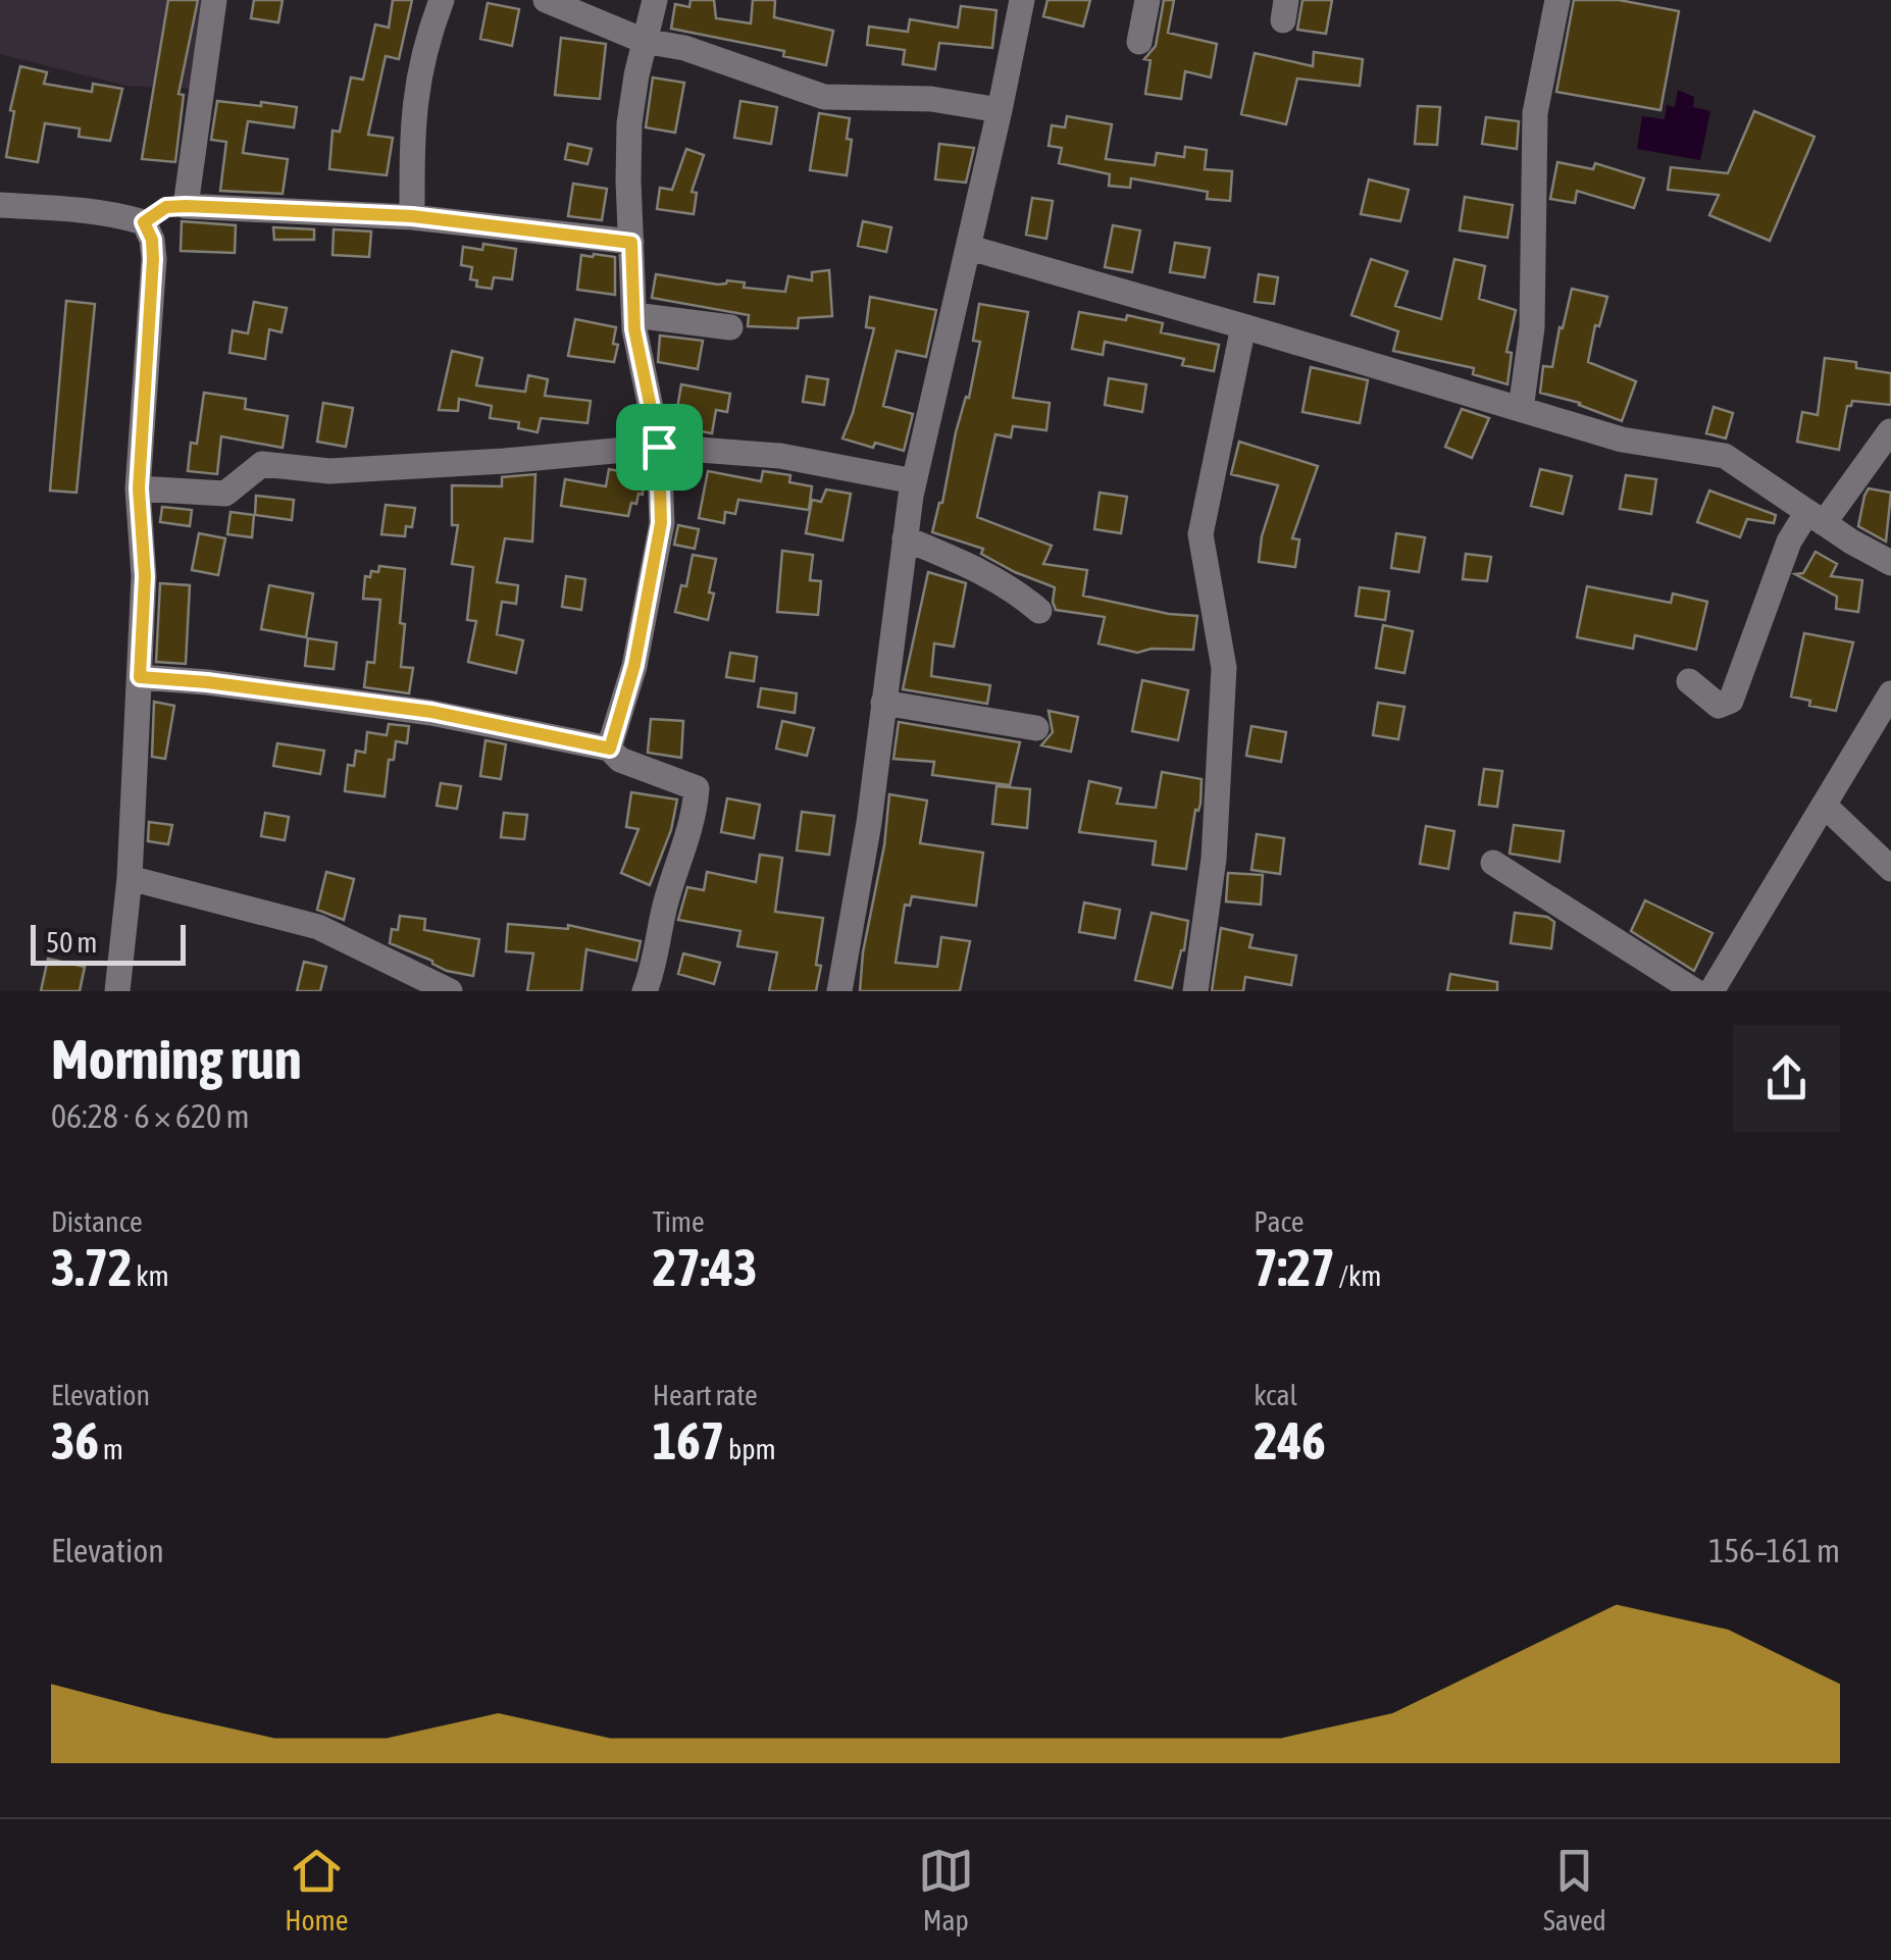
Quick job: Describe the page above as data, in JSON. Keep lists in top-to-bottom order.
{
  "scale_bar": "50 m",
  "page": {
    "scale": "50 m",
    "heading": ["Morning run", "06:28 · 6 × 620 m"],
    "stats": [
      ["Distance", "3.72 km"],
      ["Time", "27:43"],
      ["Pace", "7:27 /km"],
      ["Elevation", "36 m"],
      ["Heart rate", "167 bpm"],
      ["kcal", "246"]
    ],
    "chart": ["Elevation", "156–161 m"],
    "tabs": ["Home", "Map", "Saved"]
  }
}
